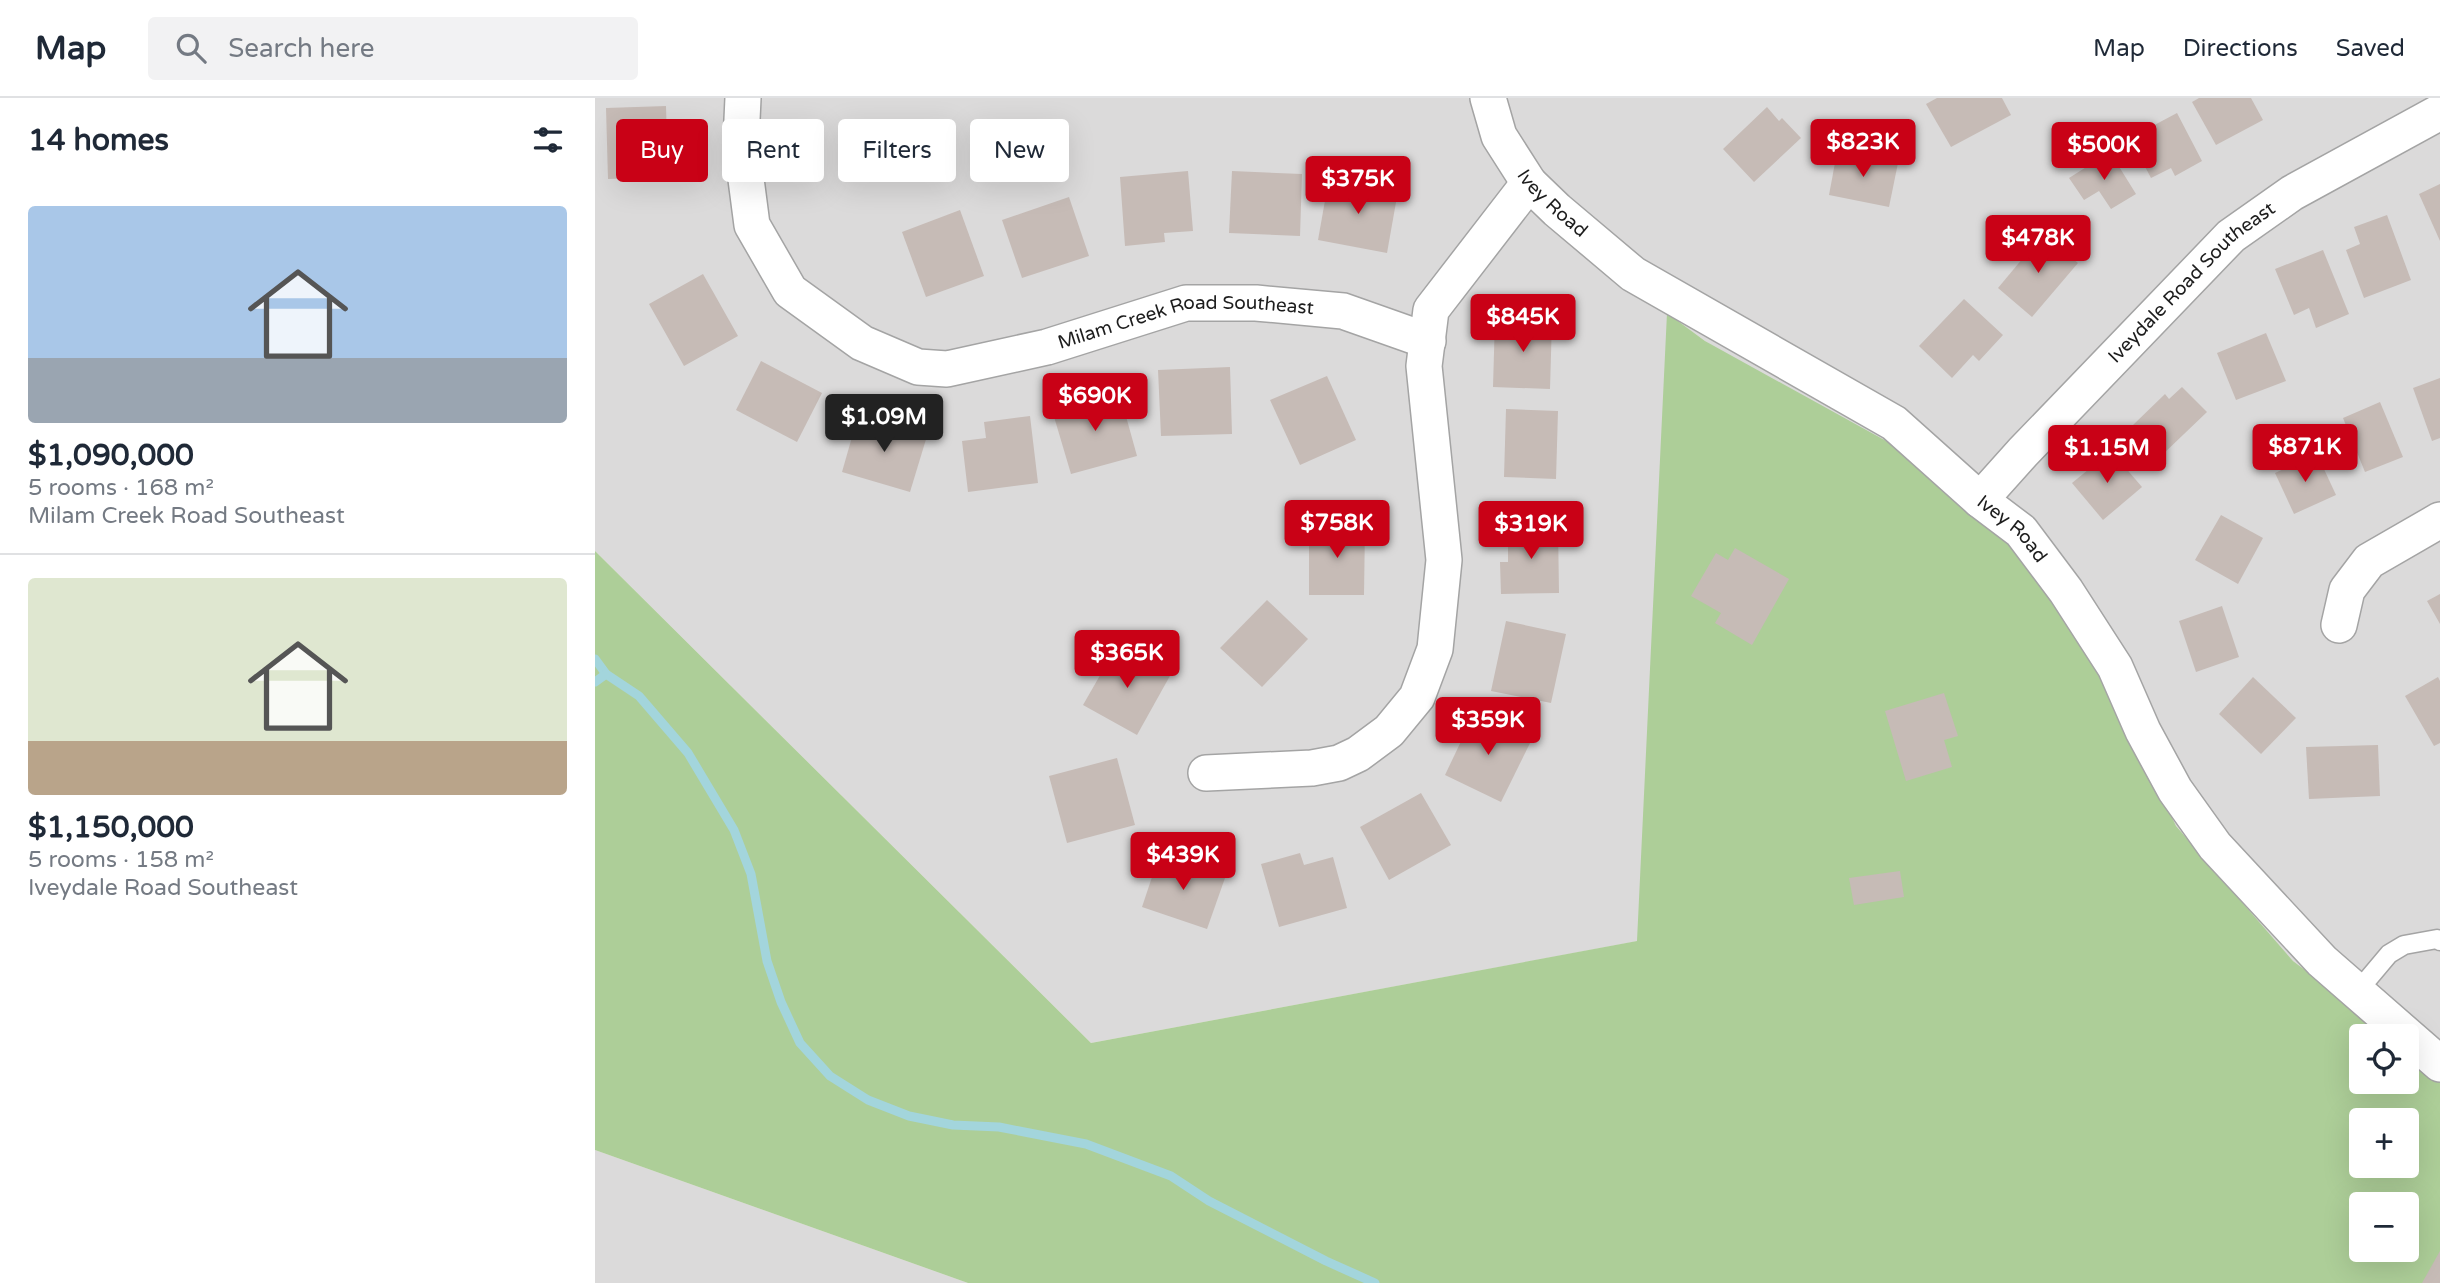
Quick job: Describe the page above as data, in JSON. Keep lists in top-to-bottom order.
{
  "streets": {
    "street": ["Ivey Road", "Iveydale Road Southeast", "Milam Creek Road Southeast"]
  },
  "crossings": [
    ["Ivey Road", "Iveydale Road Southeast"]
  ],
  "page": {
    "header": "Map",
    "search": "Search here",
    "nav": ["Map", "Directions", "Saved"],
    "heading": "14 homes",
    "price": [
      "$823K",
      "$500K",
      "$375K",
      "$478K",
      "$845K",
      "$690K",
      "$1.09M",
      "$871K",
      "$1.15M",
      "$758K",
      "$319K",
      "$365K",
      "$359K",
      "$439K"
    ],
    "chip": [
      "Buy",
      "Rent",
      "Filters",
      "New"
    ],
    "list": [
      {
        "name": "$1,090,000",
        "note": "5 rooms · 168 m² · Milam Creek Road Southeast"
      },
      {
        "name": "$1,150,000",
        "note": "5 rooms · 158 m² · Iveydale Road Southeast"
      }
    ],
    "map_buttons": ["+", "−"]
  }
}
